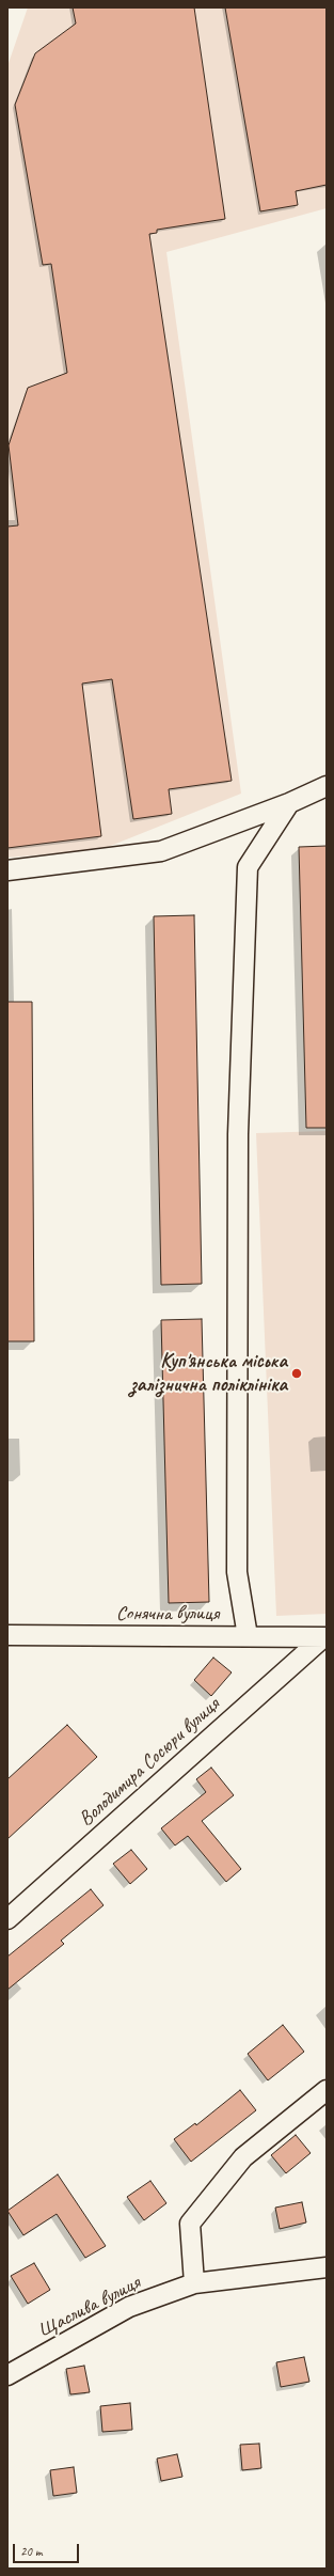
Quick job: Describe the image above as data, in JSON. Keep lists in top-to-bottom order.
{
  "streets": {
    "street": ["Сонячна вулиця", "Володимира Сосюри вулиця", "Щаслива вулиця"]
  },
  "crossings": [
    ["Сонячна вулиця", "Володимира Сосюри вулиця"]
  ],
  "places": ["Куп'янська міська залізнична поліклініка"],
  "scale_bar": "20 m"
}
